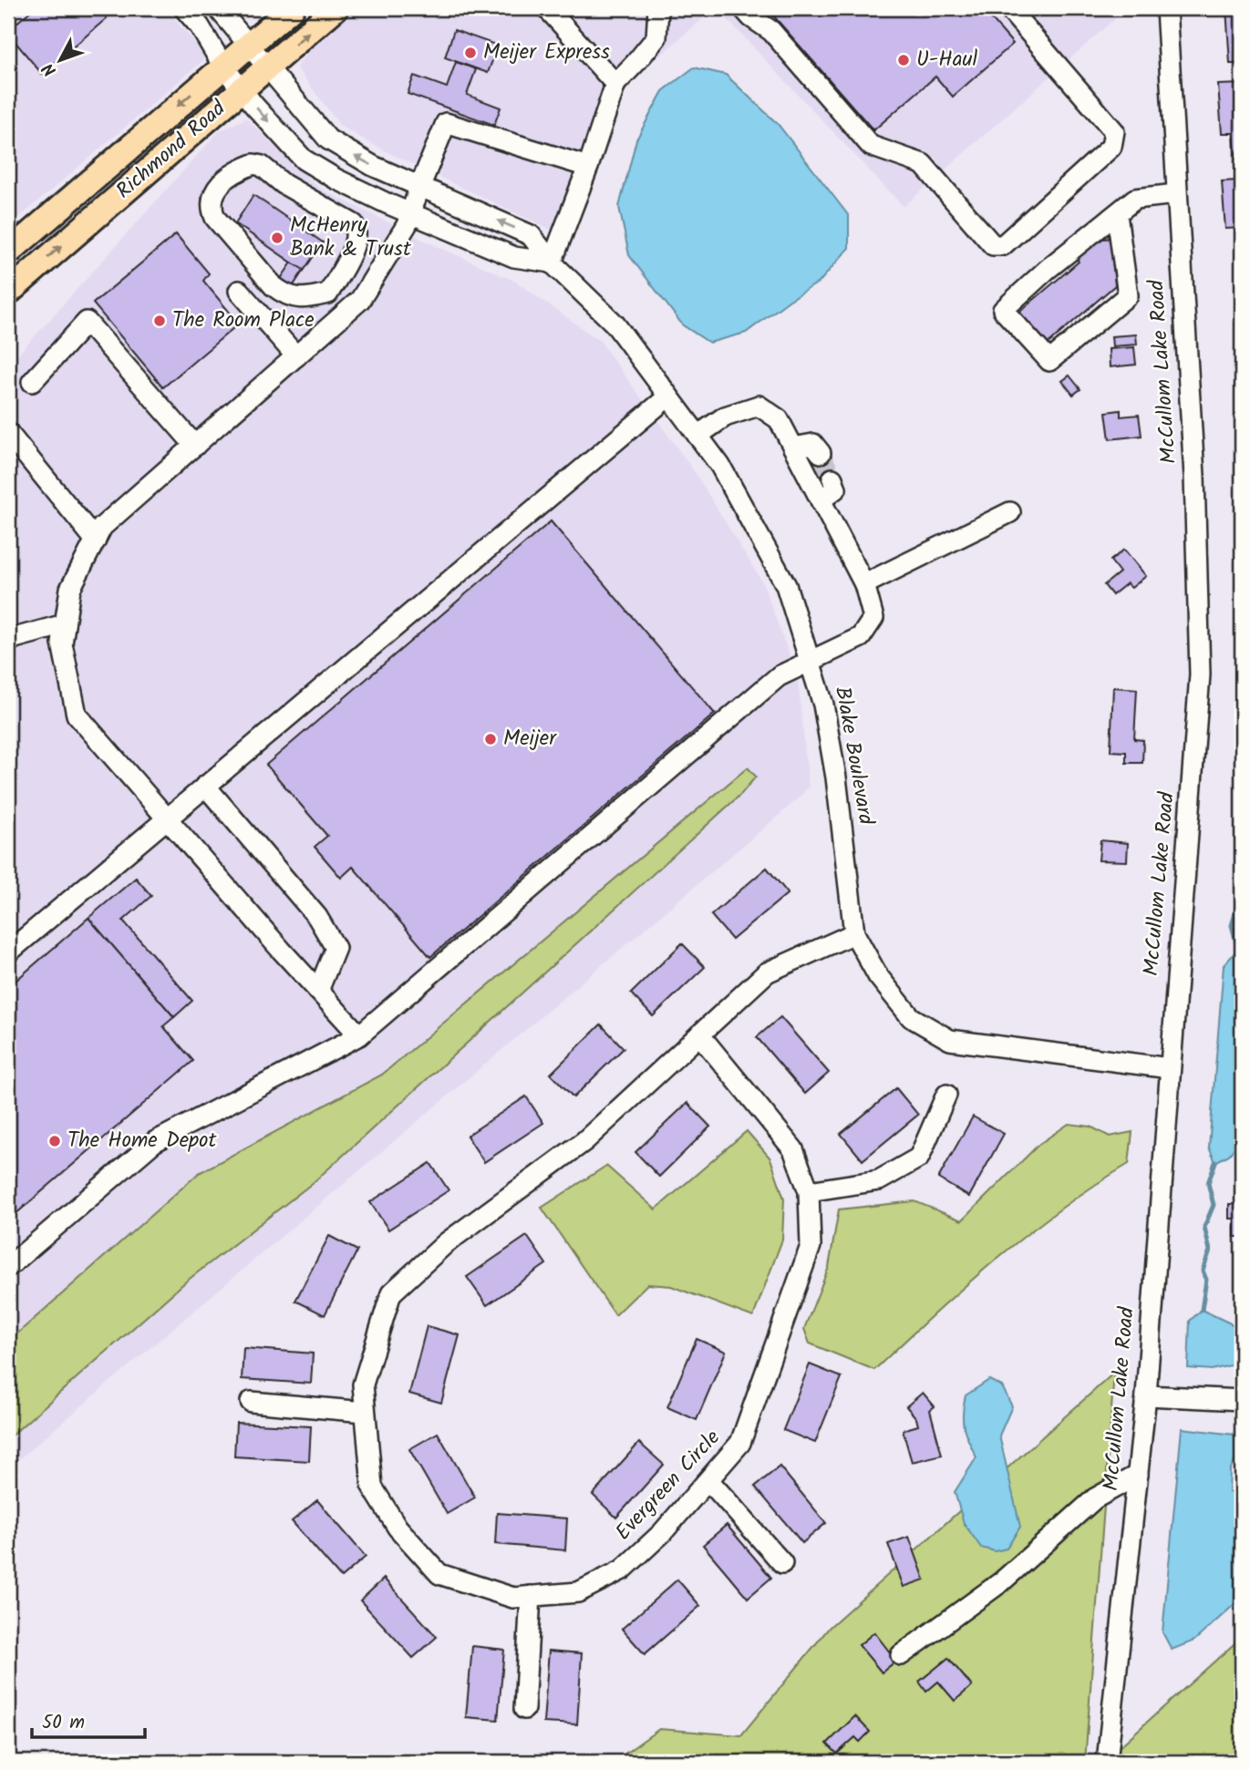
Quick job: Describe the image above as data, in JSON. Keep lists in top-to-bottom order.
{
  "streets": {
    "main road": ["Richmond Road"],
    "street": ["McCullom Lake Road", "Blake Boulevard", "Evergreen Circle"]
  },
  "crossings": [
    ["Richmond Road", "Blake Boulevard"],
    ["McCullom Lake Road", "Blake Boulevard"],
    ["Blake Boulevard", "Evergreen Circle"]
  ],
  "places": [
    "Meijer Express",
    "U-Haul",
    "McHenry Bank & Trust",
    "The Room Place",
    "Meijer",
    "The Home Depot"
  ],
  "scale_bar": "50 m",
  "north": "bottom left"
}
